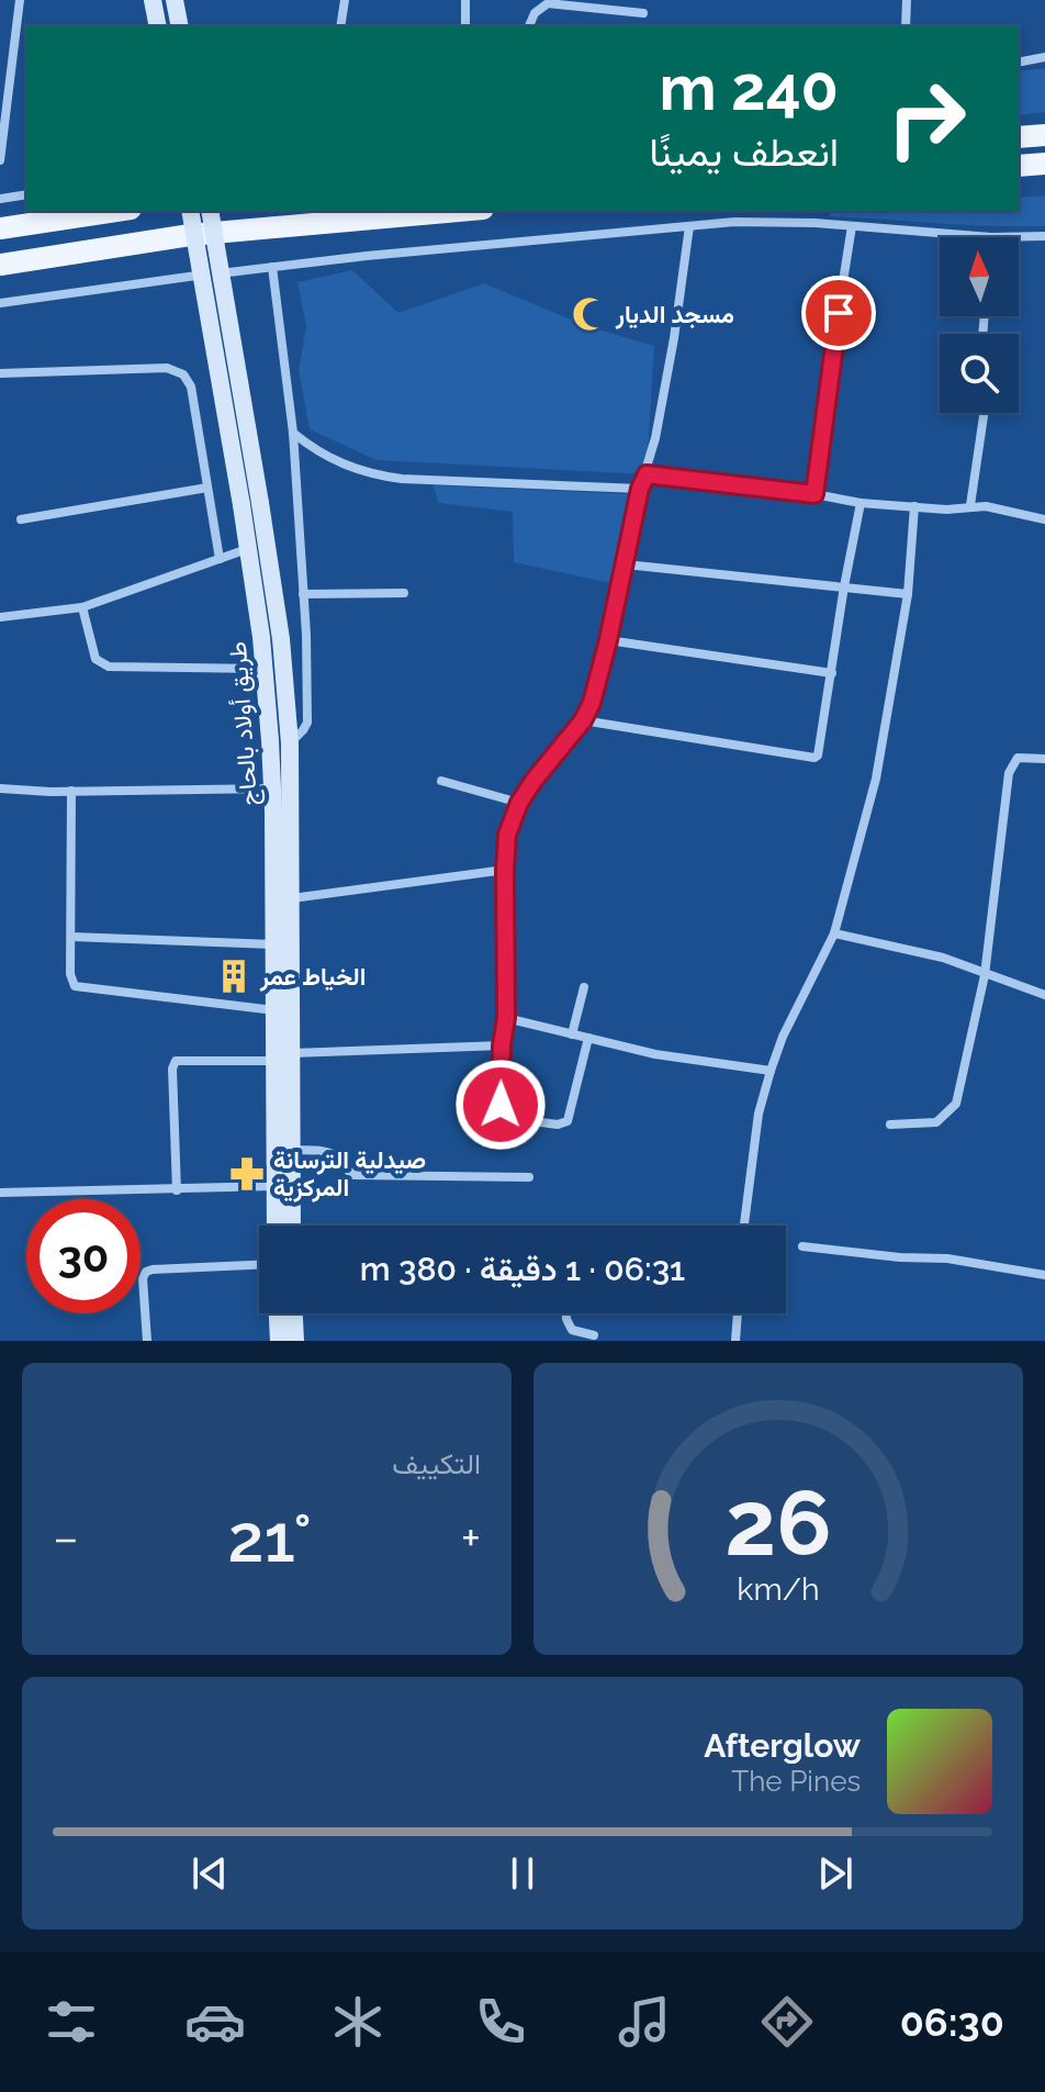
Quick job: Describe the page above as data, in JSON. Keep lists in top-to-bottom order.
{
  "streets": {
    "main road": ["طريق أولاد بالحاج"]
  },
  "places": {
    "mosque": ["مسجد الديار"],
    "building": ["الخياط عمر"],
    "pharmacy": ["صيدلية الترسانة المركزية"]
  },
  "north": "top",
  "page": {
    "turn": ["240 m", "انعطف يمينًا"],
    "limit": "30",
    "trip": "06:31 · 1 دقيقة · 380 m",
    "tile": "التكييف",
    "heat": ["−", "21°", "+"],
    "song": ["Afterglow", "The Pines"],
    "tabs": "06:30",
    "gauge": ["26", "km/h"]
  }
}
